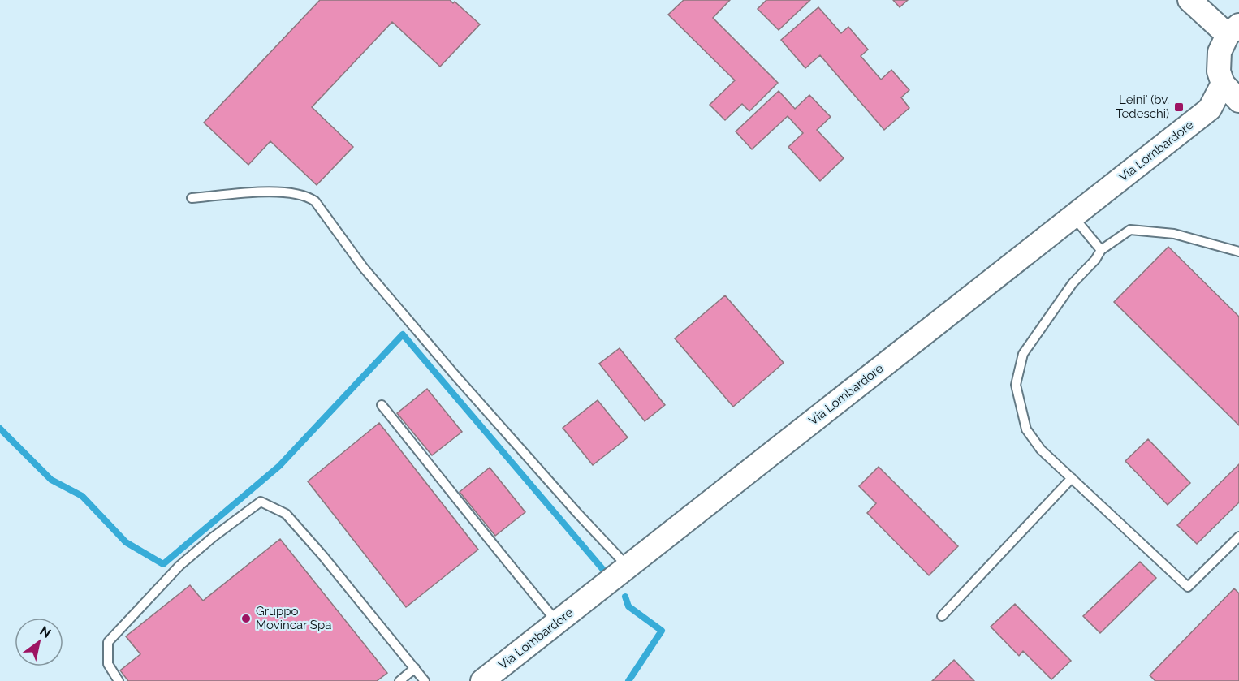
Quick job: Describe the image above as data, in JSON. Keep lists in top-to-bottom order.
{
  "streets": {
    "main road": ["Via Lombardore"]
  },
  "places": {
    "transit": ["Leini' (bv. Tedeschi)"],
    "other": ["Gruppo Movincar Spa"]
  },
  "north": "top right"
}
